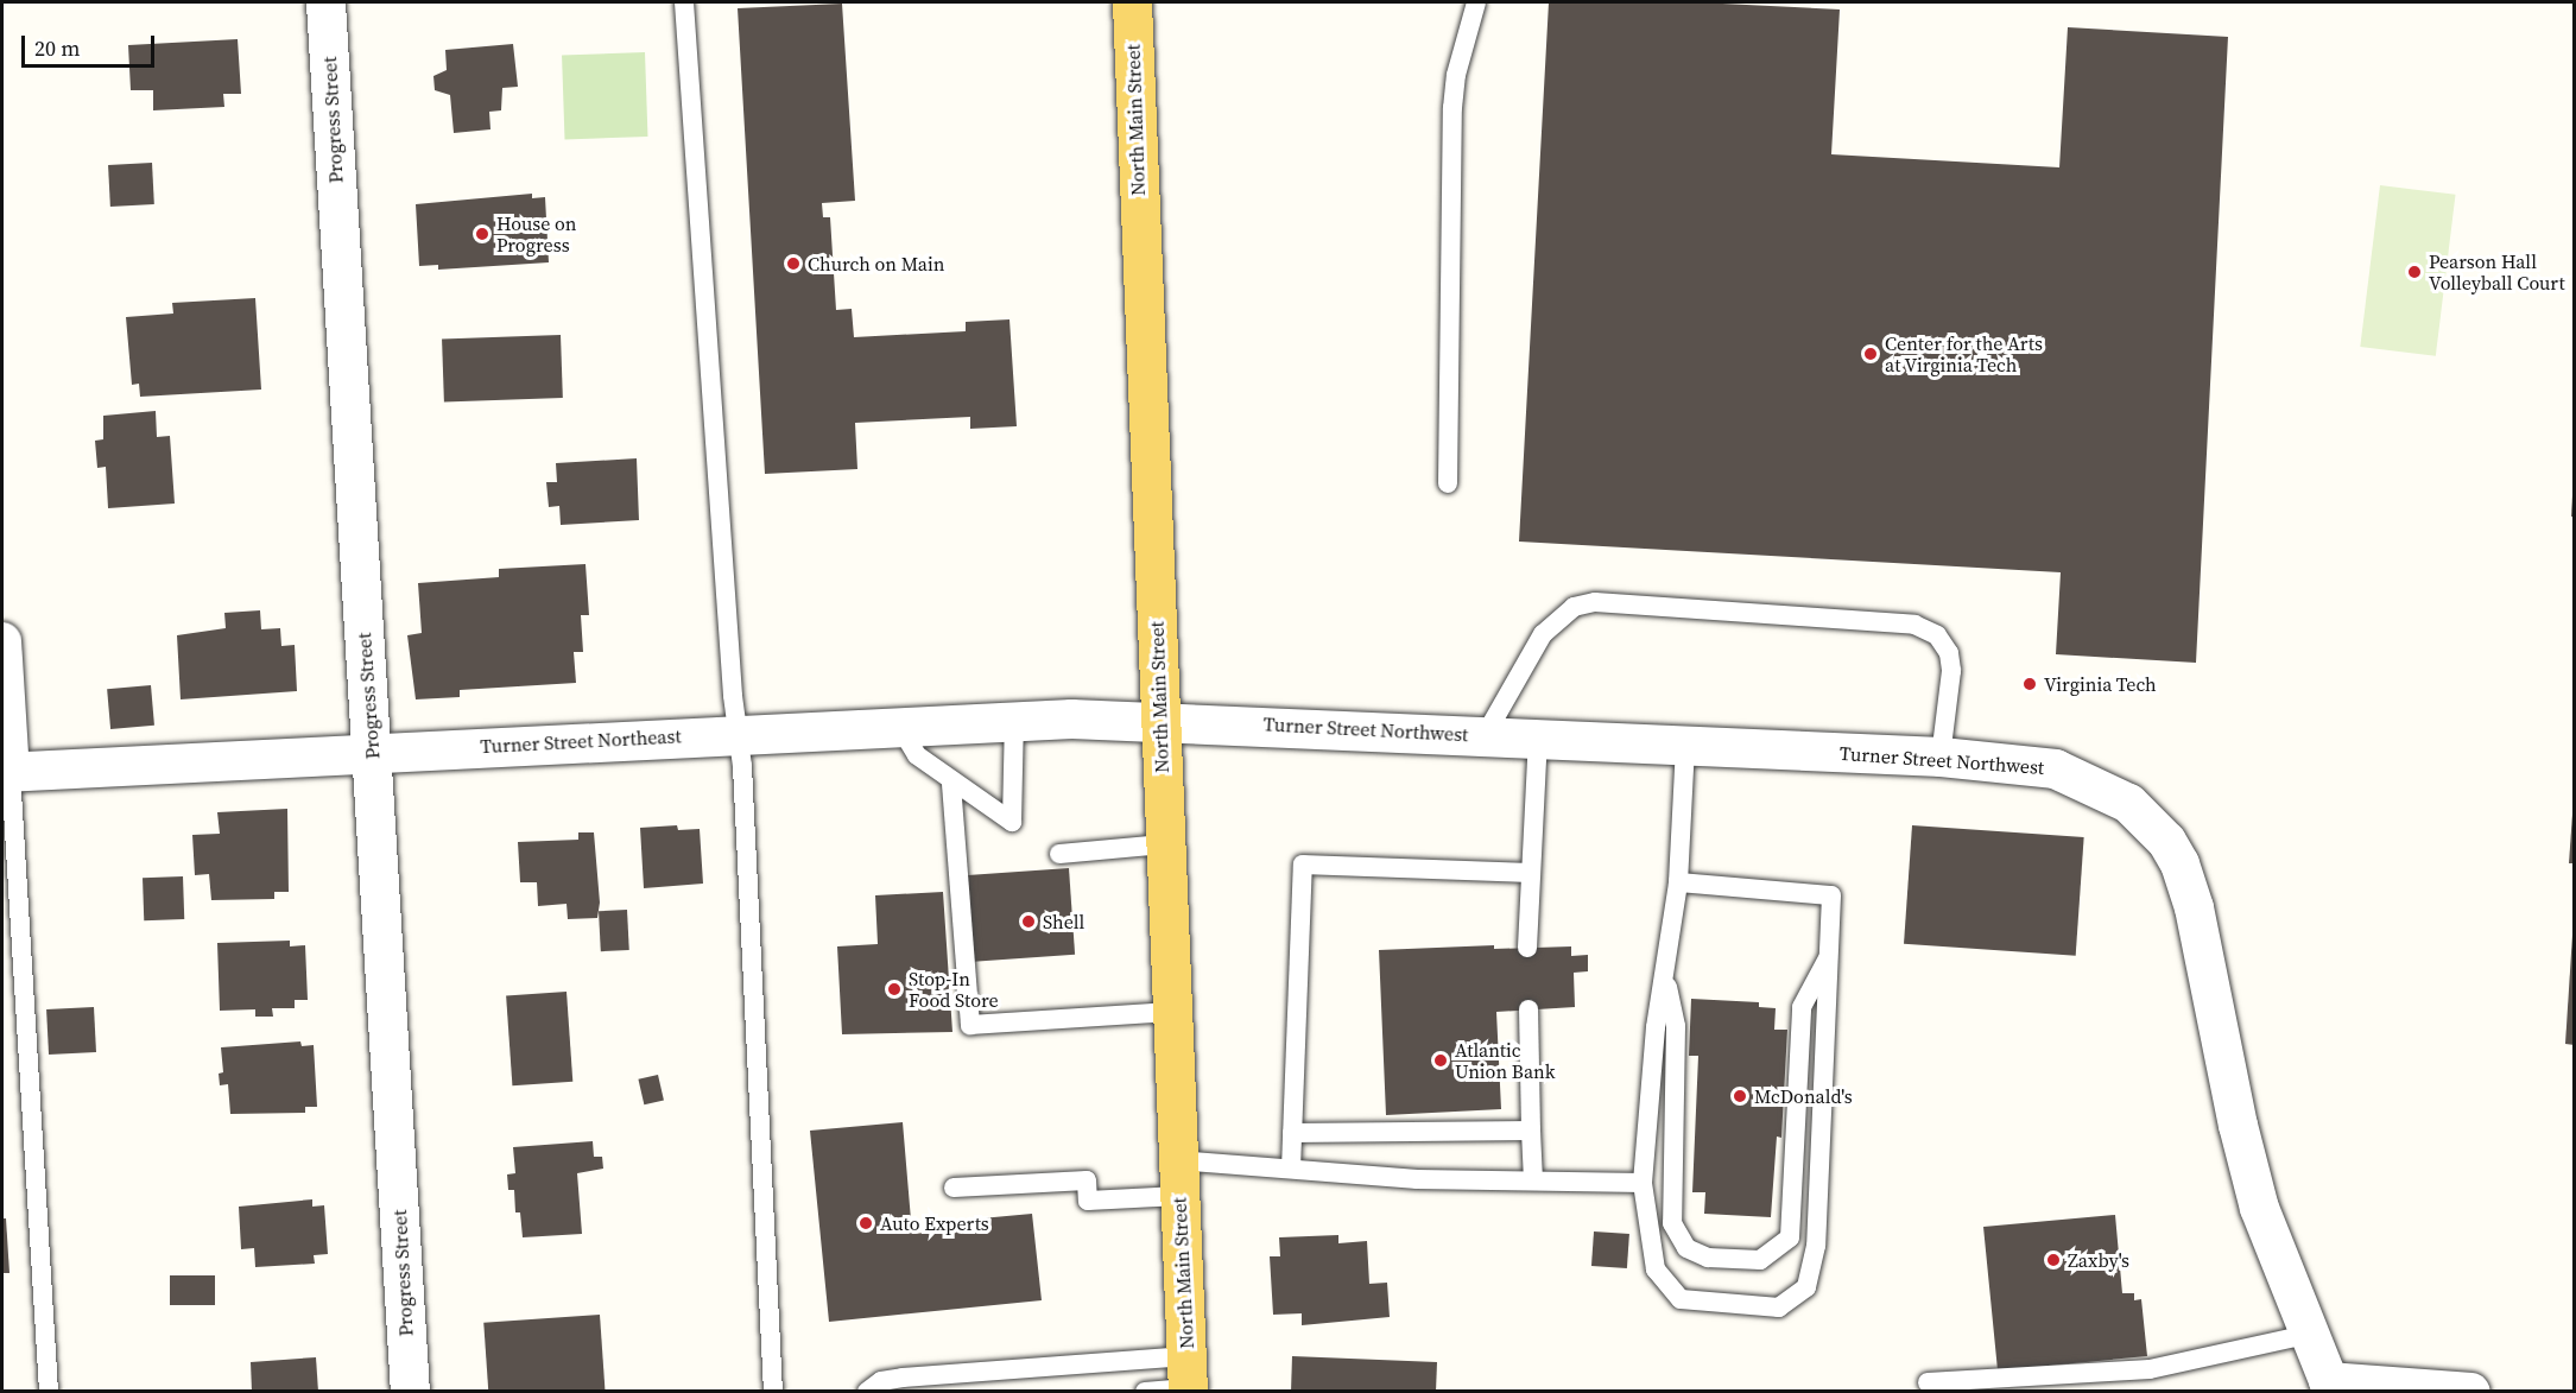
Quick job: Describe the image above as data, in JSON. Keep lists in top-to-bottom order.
{
  "streets": {
    "main road": ["North Main Street"],
    "street": ["Progress Street", "Turner Street Northwest", "Turner Street Northeast"]
  },
  "crossings": [
    ["Progress Street", "Turner Street Northeast"],
    ["North Main Street", "Turner Street Northwest"],
    ["North Main Street", "Turner Street Northeast"],
    ["Turner Street Northwest", "Turner Street Northeast"]
  ],
  "places": [
    "House on Progress",
    "Church on Main",
    "Pearson Hall Volleyball Court",
    "Center for the Arts at Virginia Tech",
    "Virginia Tech",
    "Shell",
    "Stop-In Food Store",
    "Atlantic Union Bank",
    "McDonald's",
    "Auto Experts",
    "Zaxby's"
  ],
  "scale_bar": "20 m"
}
